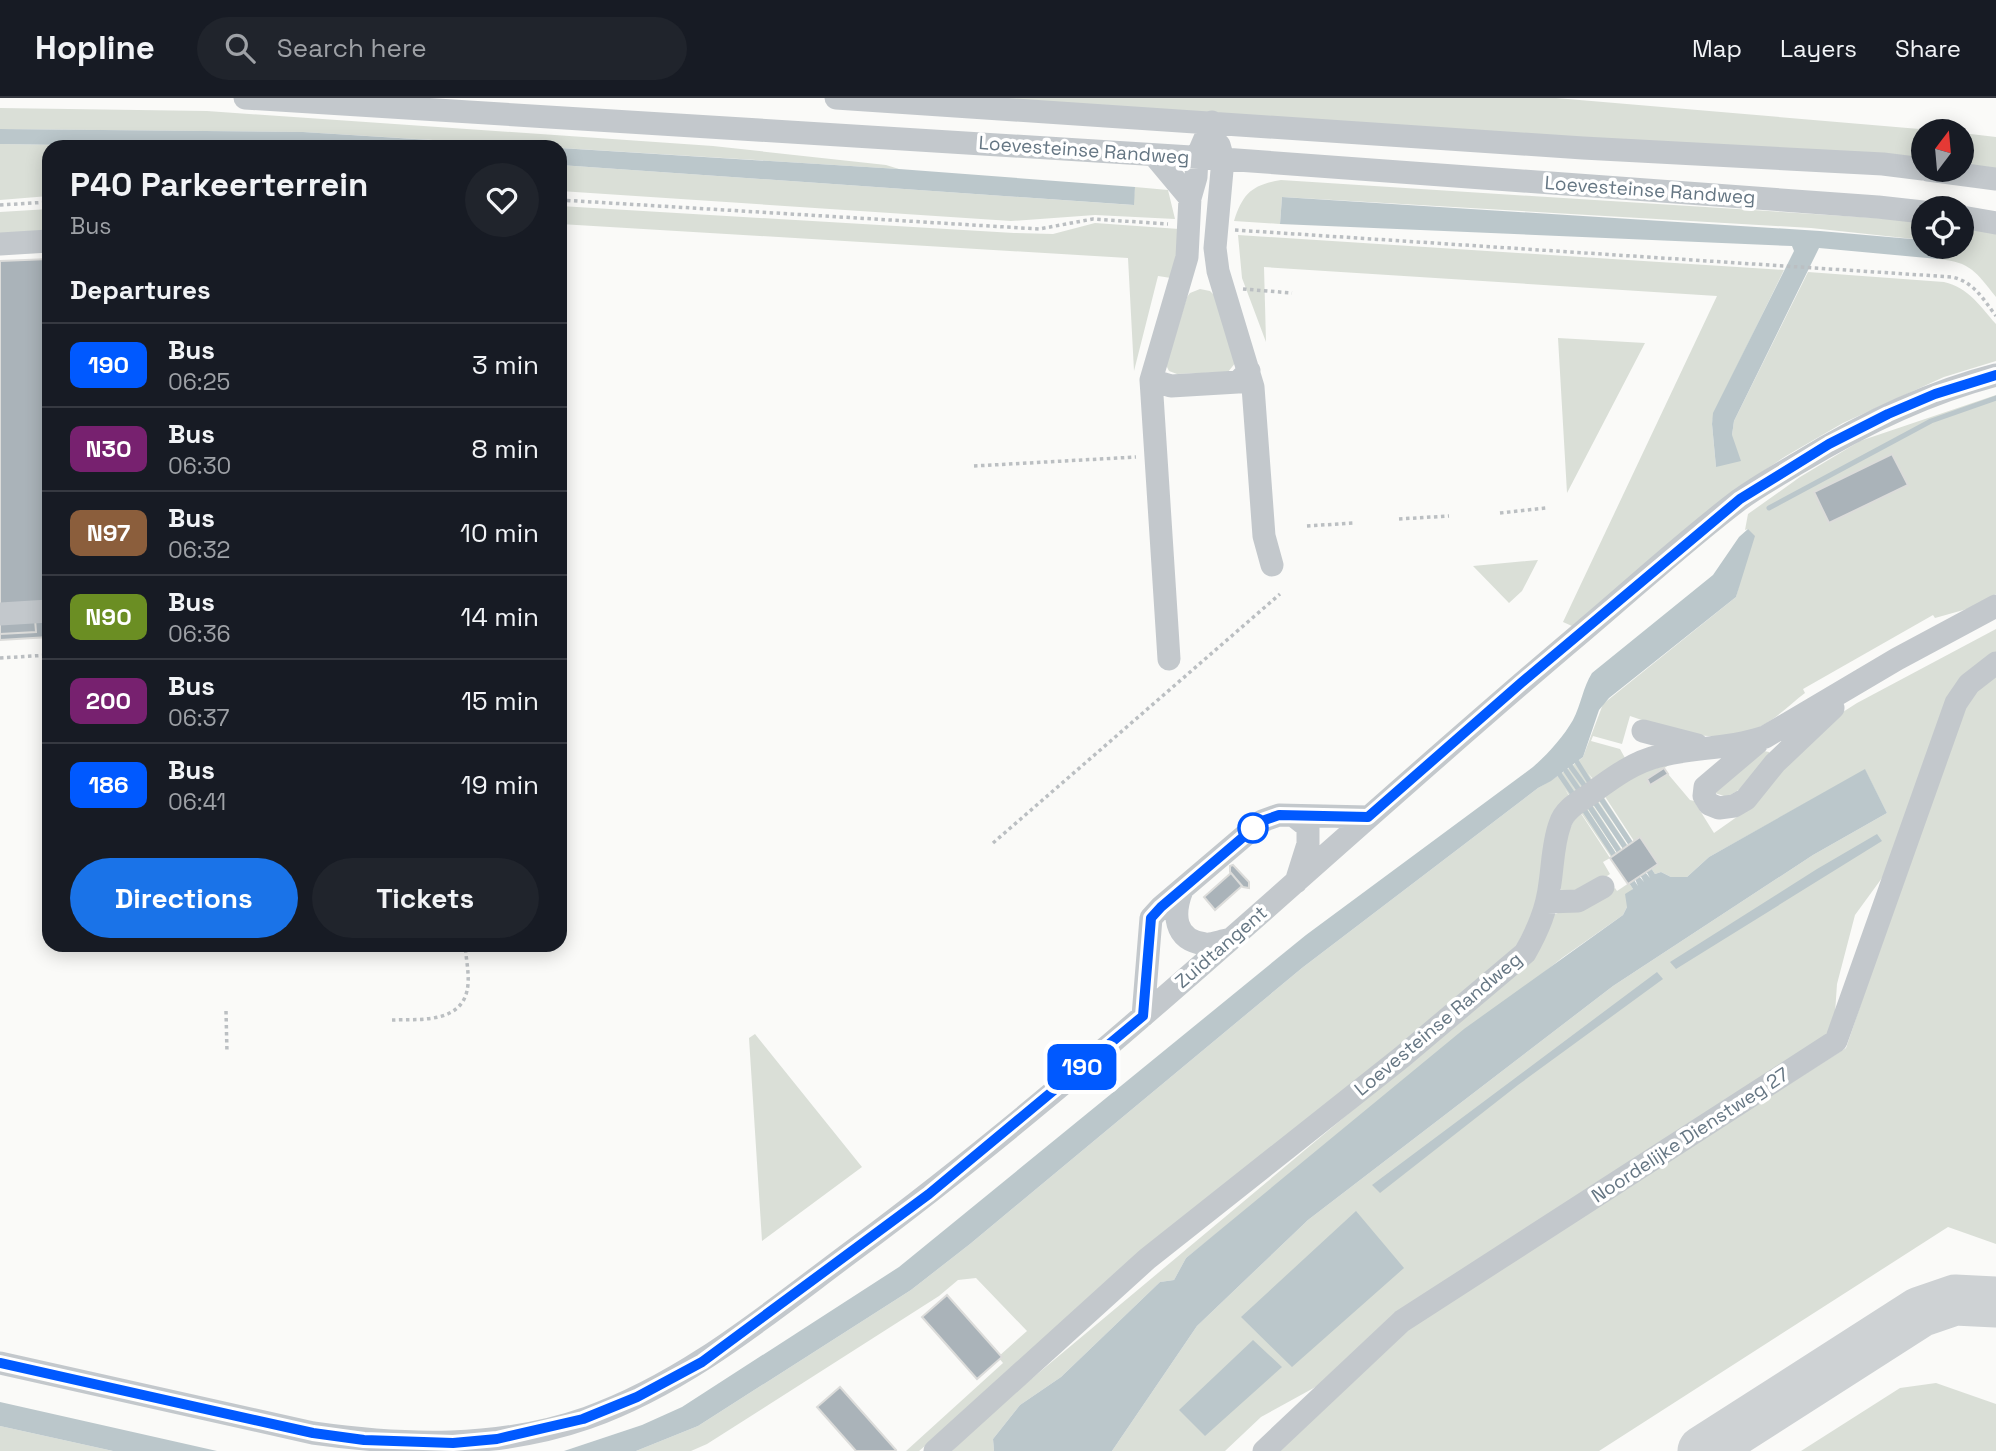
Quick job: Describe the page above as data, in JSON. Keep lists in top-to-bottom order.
{
  "streets": {
    "street": ["Loevesteinse Randweg", "Zuidtangent", "Noordelijke Dienstweg 27"]
  },
  "lines": ["bus line 190"],
  "north": "top",
  "page": {
    "header": "Hopline",
    "search": "Search here",
    "nav": ["Map", "Layers", "Share"],
    "on_map": "190",
    "heading": [
      ["P40 Parkeerterrein", "Bus"],
      "Departures"
    ],
    "list": [
      {
        "mark": "190",
        "name": "Bus",
        "note": "06:25",
        "value": "3 min"
      },
      {
        "mark": "N30",
        "name": "Bus",
        "note": "06:30",
        "value": "8 min"
      },
      {
        "mark": "N97",
        "name": "Bus",
        "note": "06:32",
        "value": "10 min"
      },
      {
        "mark": "N90",
        "name": "Bus",
        "note": "06:36",
        "value": "14 min"
      },
      {
        "mark": "200",
        "name": "Bus",
        "note": "06:37",
        "value": "15 min"
      },
      {
        "mark": "186",
        "name": "Bus",
        "note": "06:41",
        "value": "19 min"
      }
    ],
    "buttons": ["Directions", "Tickets"]
  }
}
